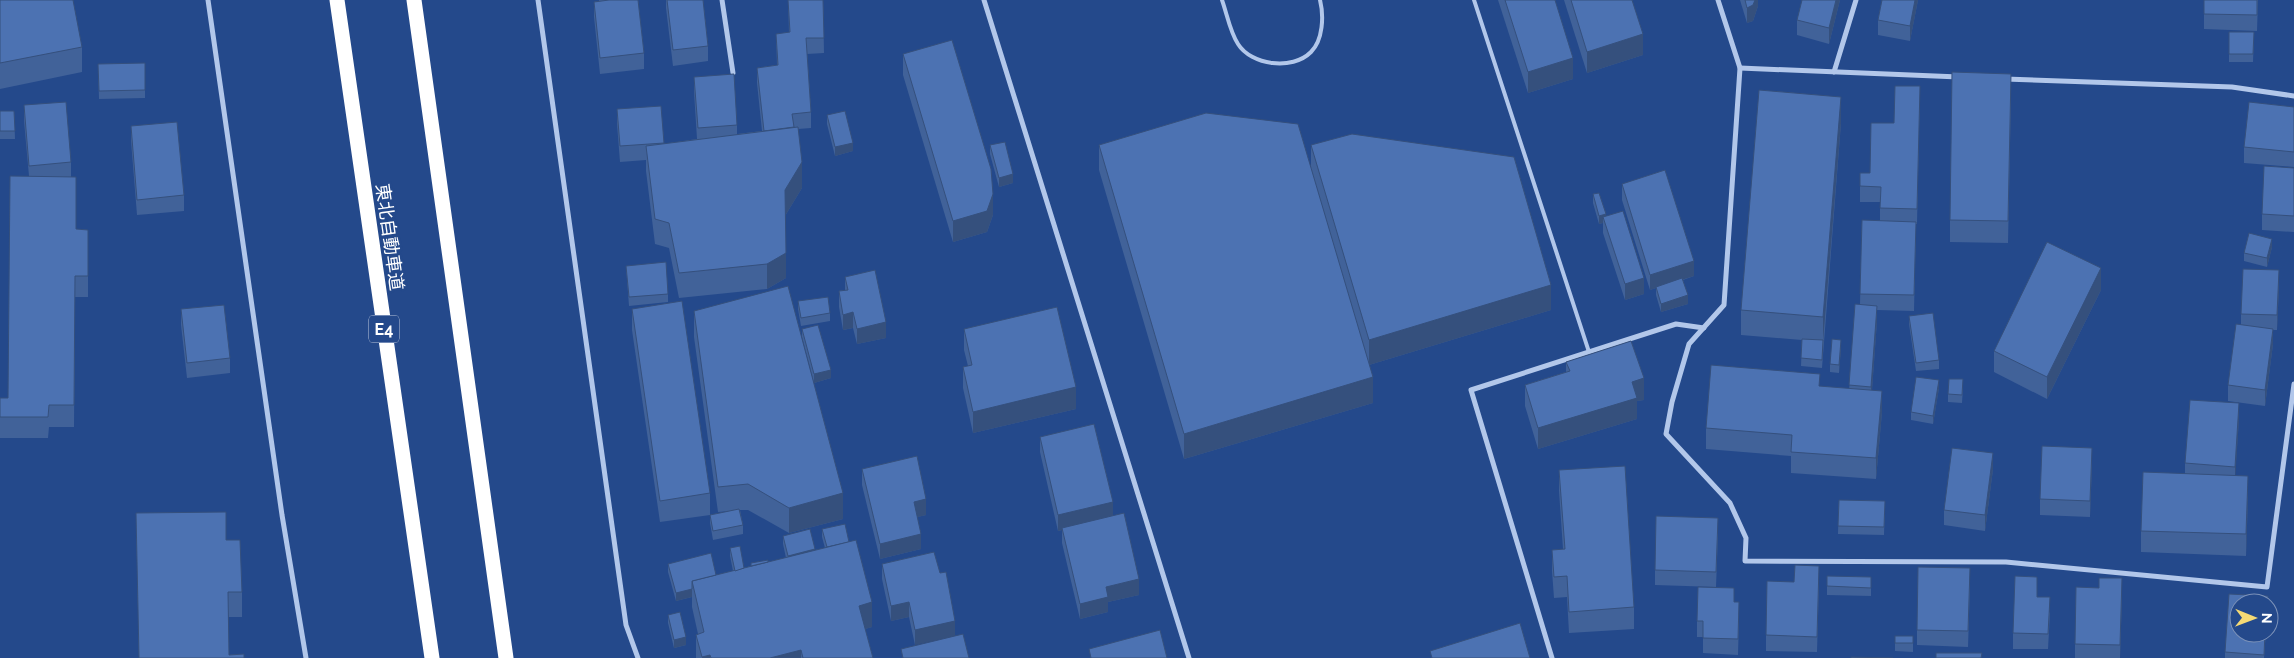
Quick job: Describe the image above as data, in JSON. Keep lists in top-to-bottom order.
{
  "streets": {
    "highway": ["東北自動車道", "E4"]
  },
  "north": "right"
}
